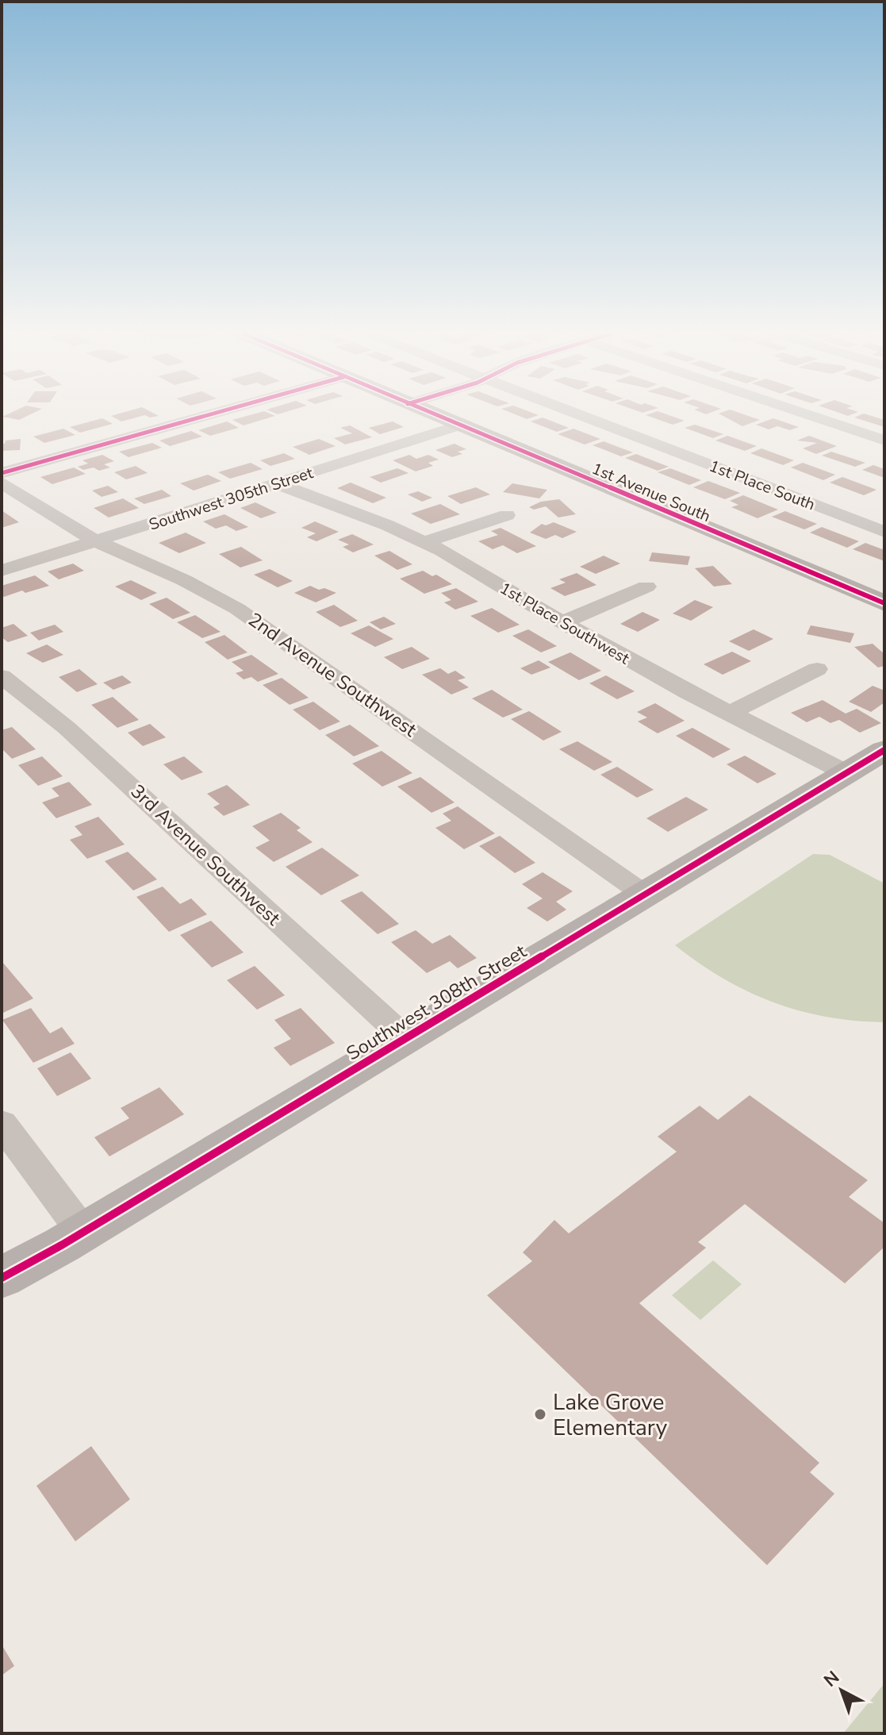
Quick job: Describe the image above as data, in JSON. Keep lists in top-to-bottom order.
{
  "streets": {
    "main road": ["1st Avenue South", "Southwest 308th Street"],
    "street": [
      "1st Place South",
      "Southwest 305th Street",
      "1st Place Southwest",
      "2nd Avenue Southwest",
      "3rd Avenue Southwest"
    ]
  },
  "crossings": [
    ["1st Avenue South", "Southwest 305th Street"],
    ["Southwest 305th Street", "1st Place Southwest"],
    ["Southwest 305th Street", "2nd Avenue Southwest"],
    ["1st Place Southwest", "Southwest 308th Street"],
    ["2nd Avenue Southwest", "Southwest 308th Street"],
    ["3rd Avenue Southwest", "Southwest 308th Street"]
  ],
  "places": ["Lake Grove Elementary"],
  "north": "top left"
}
